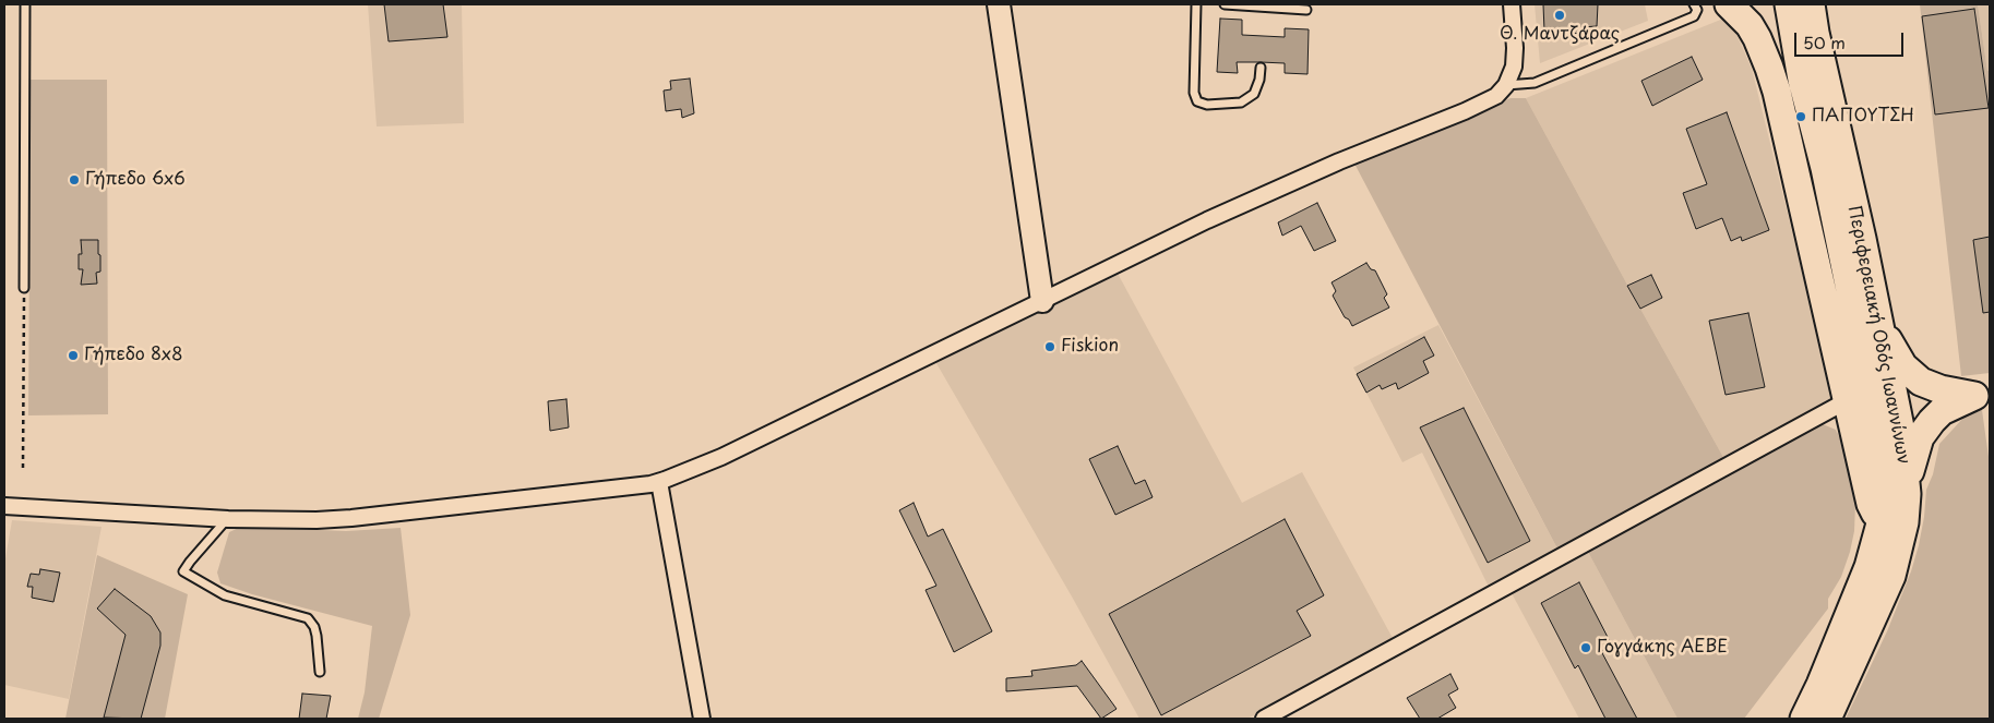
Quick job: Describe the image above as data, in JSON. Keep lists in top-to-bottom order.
{
  "streets": {
    "highway": ["Περιφερειακή Οδός Ιωαννίνων"]
  },
  "places": [
    "Θ. Μαντζάρας",
    "ΠΑΠΟΥΤΣΗ",
    "Γήπεδο 6x6",
    "Fiskion",
    "Γήπεδο 8x8",
    "Γογγάκης ΑΕΒΕ"
  ],
  "scale_bar": "50 m"
}
